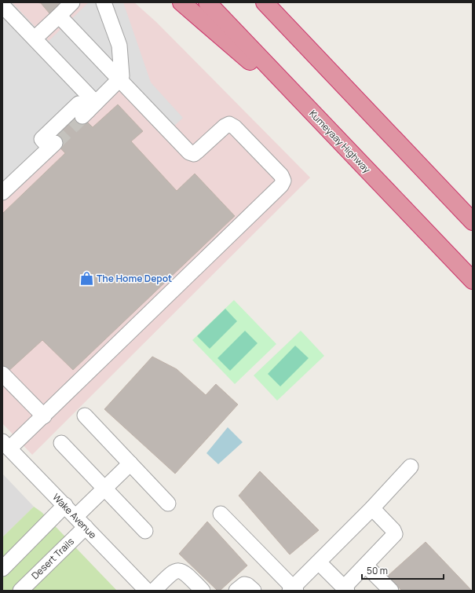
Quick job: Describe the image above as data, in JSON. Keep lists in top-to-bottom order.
{
  "streets": {
    "highway": ["Kumeyaay Highway"],
    "street": ["Wake Avenue", "Desert Trails"]
  },
  "crossings": [
    ["Wake Avenue", "Desert Trails"]
  ],
  "places": {
    "shop": ["The Home Depot"]
  },
  "scale_bar": "50 m"
}
